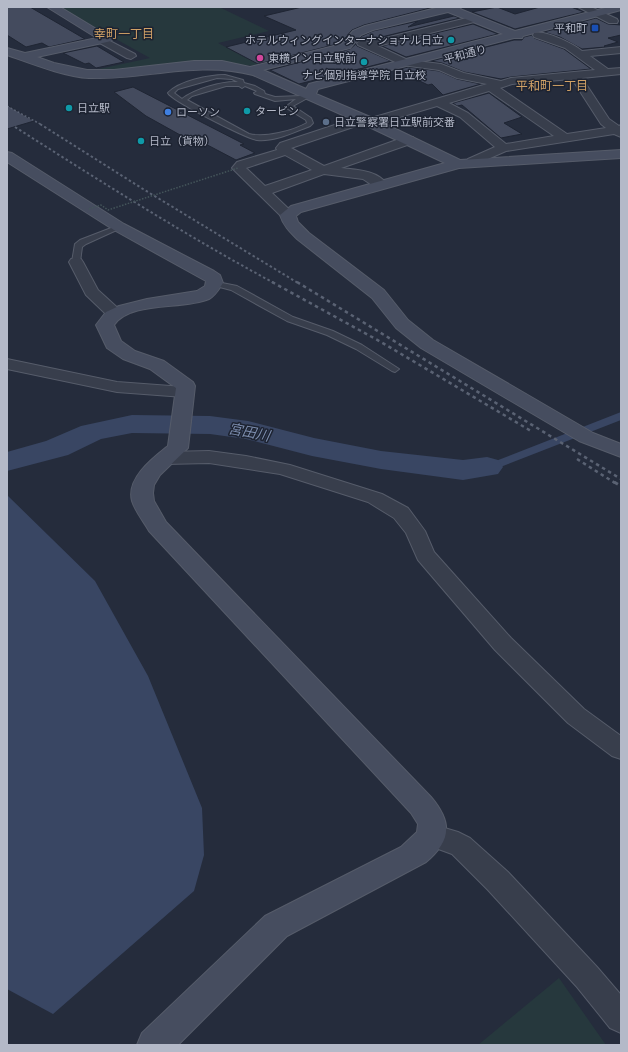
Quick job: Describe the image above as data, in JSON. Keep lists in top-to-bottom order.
{
  "streets": {
    "street": ["平和通り"]
  },
  "districts": ["幸町一丁目", "平和町一丁目"],
  "water": ["宮田川"],
  "places": {
    "transit": ["平和町"],
    "other": [
      "ホテルウィングインターナショナル日立",
      "東横イン日立駅前",
      "ナビ個別指導学院 日立校",
      "日立駅",
      "タービン",
      "ローソン",
      "日立警察署日立駅前交番",
      "日立（貨物）"
    ]
  }
}
